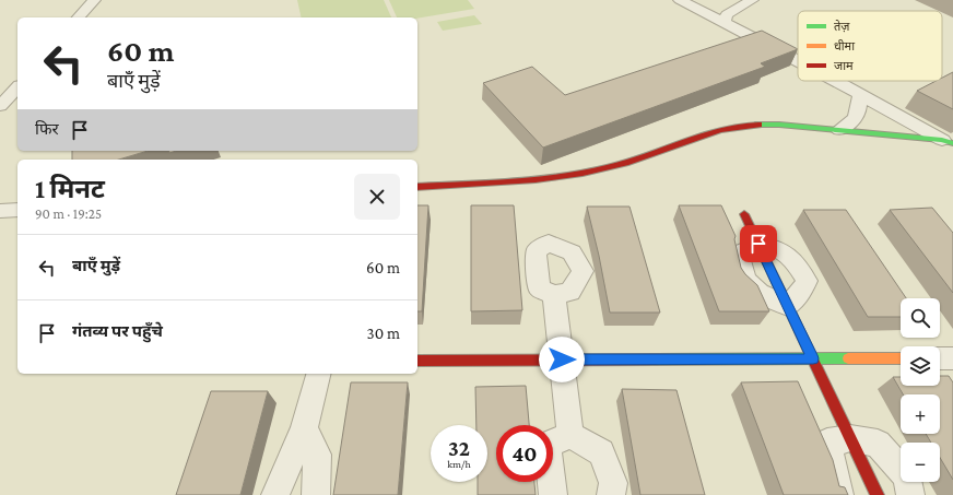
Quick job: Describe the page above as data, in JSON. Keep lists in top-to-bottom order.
{
  "legend": ["तेज़", "धीमा", "जाम"],
  "page": {
    "turn": ["60 m", "बाएँ मुड़ें"],
    "then": "फिर",
    "heading": ["1 मिनट", "90 m · 19:25"],
    "list": [
      {
        "name": "बाएँ मुड़ें",
        "value": "60 m"
      },
      {
        "name": "गंतव्य पर पहुँचे",
        "value": "30 m"
      }
    ],
    "map_buttons": ["+", "−"],
    "speed": "32 km/h",
    "limit": "40"
  }
}
